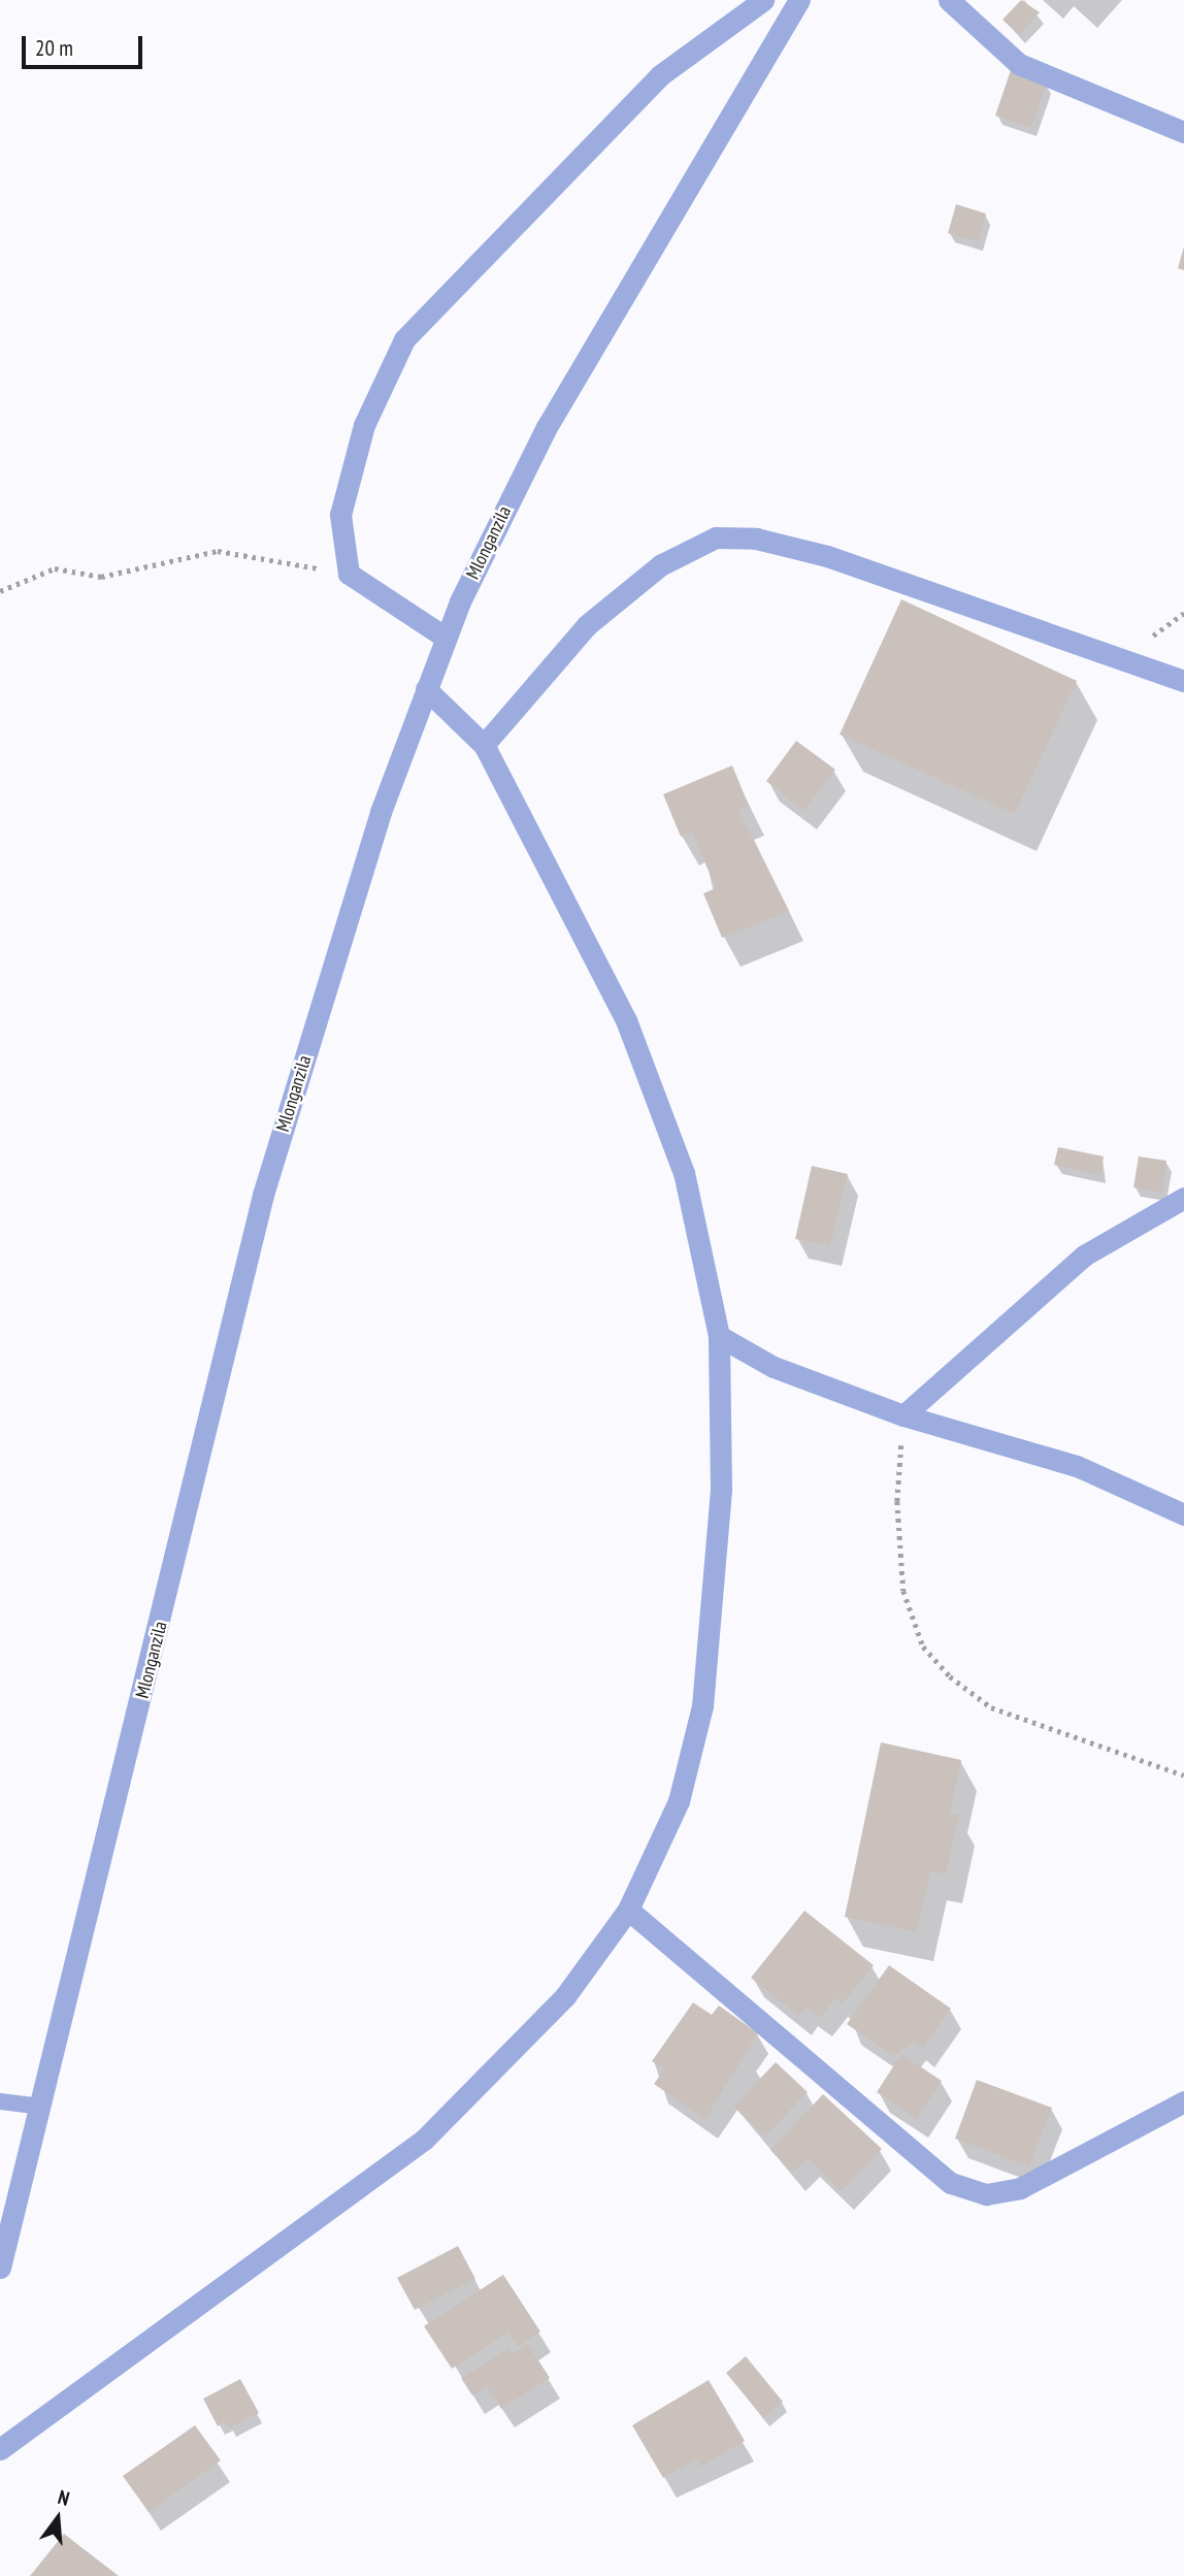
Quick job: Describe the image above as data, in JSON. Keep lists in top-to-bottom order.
{
  "streets": {
    "street": ["Mlonganzila"]
  },
  "scale_bar": "20 m",
  "north": "top"
}
